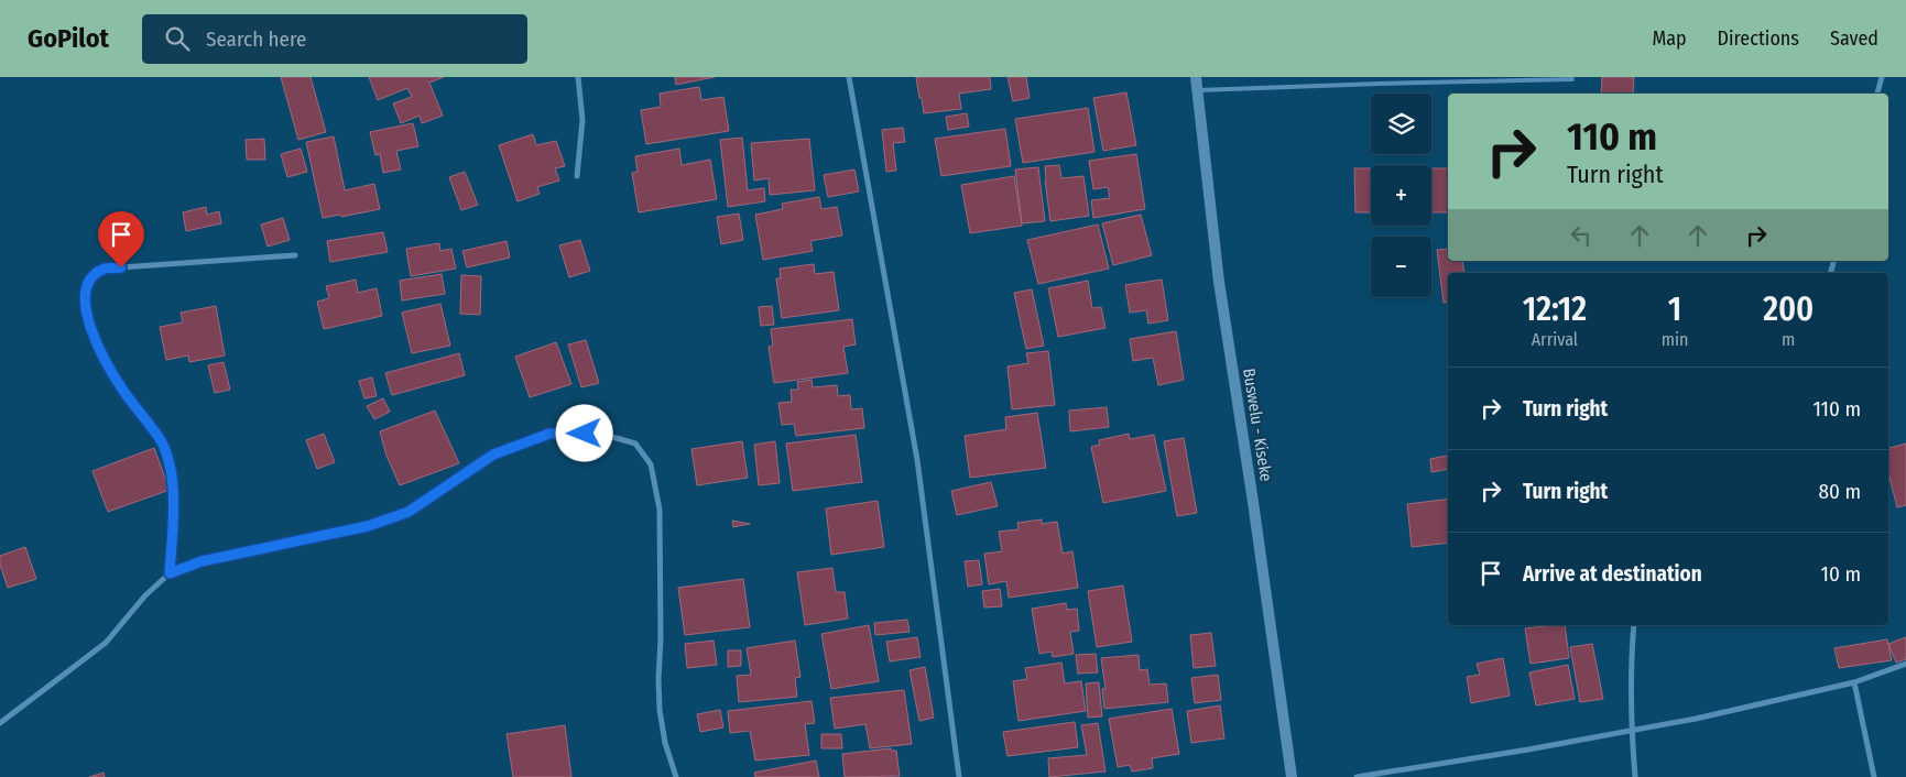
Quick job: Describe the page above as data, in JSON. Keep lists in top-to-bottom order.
{
  "streets": {
    "main road": ["Buswelu - Kiseke"]
  },
  "page": {
    "header": "GoPilot",
    "search": "Search here",
    "nav": ["Map", "Directions", "Saved"],
    "map_buttons": ["+", "−"],
    "turn": ["110 m", "Turn right"],
    "eta": [
      "12:12",
      "Arrival",
      "1",
      "min",
      "200",
      "m"
    ],
    "list": [
      {
        "name": "Turn right",
        "value": "110 m"
      },
      {
        "name": "Turn right",
        "value": "80 m"
      },
      {
        "name": "Arrive at destination",
        "value": "10 m"
      }
    ]
  }
}
